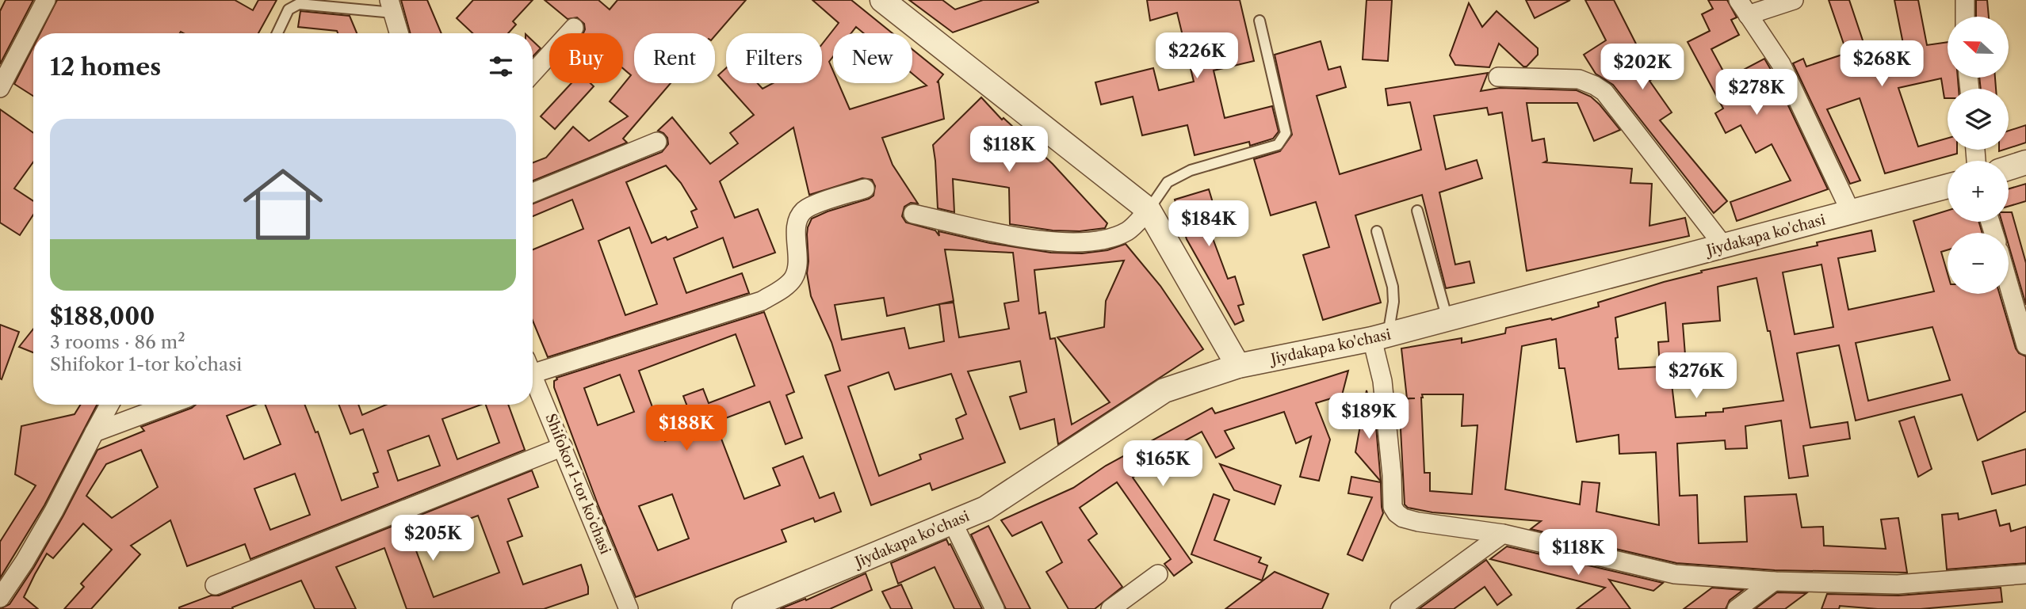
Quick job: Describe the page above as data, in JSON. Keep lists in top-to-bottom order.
{
  "streets": {
    "street": ["Jiydakapa ko'chasi", "Shifokor 1-tor koʼchasi"]
  },
  "north": "left",
  "page": {
    "map_buttons": ["+", "−"],
    "price": [
      "$226K",
      "$268K",
      "$202K",
      "$278K",
      "$118K",
      "$184K",
      "$276K",
      "$189K",
      "$188K",
      "$165K",
      "$205K",
      "$118K"
    ],
    "chip": [
      "Buy",
      "Rent",
      "Filters",
      "New"
    ],
    "heading": "12 homes",
    "list": [
      {
        "name": "$188,000",
        "note": "3 rooms · 86 m² · Shifokor 1-tor koʼchasi"
      }
    ]
  }
}
